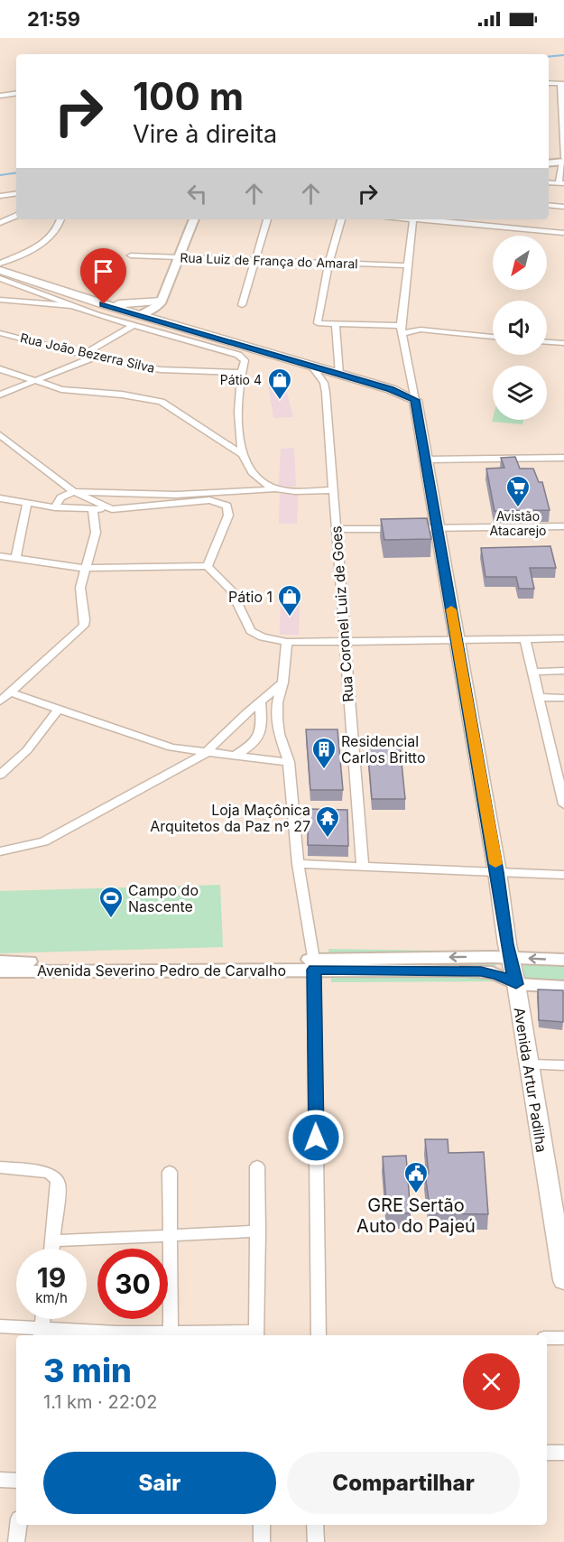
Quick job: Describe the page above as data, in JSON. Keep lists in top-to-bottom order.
{
  "streets": {
    "main road": ["Avenida Severino Pedro de Carvalho", "Avenida Artur Padilha"],
    "street": ["Rua Luiz de França do Amaral", "Rua João Bezerra Silva", "Rua Coronel Luiz de Goes"]
  },
  "crossings": [
    ["Avenida Severino Pedro de Carvalho", "Avenida Artur Padilha"]
  ],
  "places": {
    "shop": ["Pátio 4", "Pátio 1"],
    "supermarket": ["Avistão Atacarejo"],
    "building": ["Residencial Carlos Britto"],
    "temple": ["Loja Maçônica Arquitetos da Paz nº 27"],
    "sports": ["Campo do Nascente"],
    "public building": ["GRE Sertão Auto do Pajeú"]
  },
  "north": "bottom left",
  "page": {
    "status": "21:59",
    "turn": ["100 m", "Vire à direita"],
    "speed": "19 km/h",
    "limit": "30",
    "heading": ["3 min", "1.1 km · 22:02"],
    "buttons": ["Sair", "Compartilhar"]
  }
}
